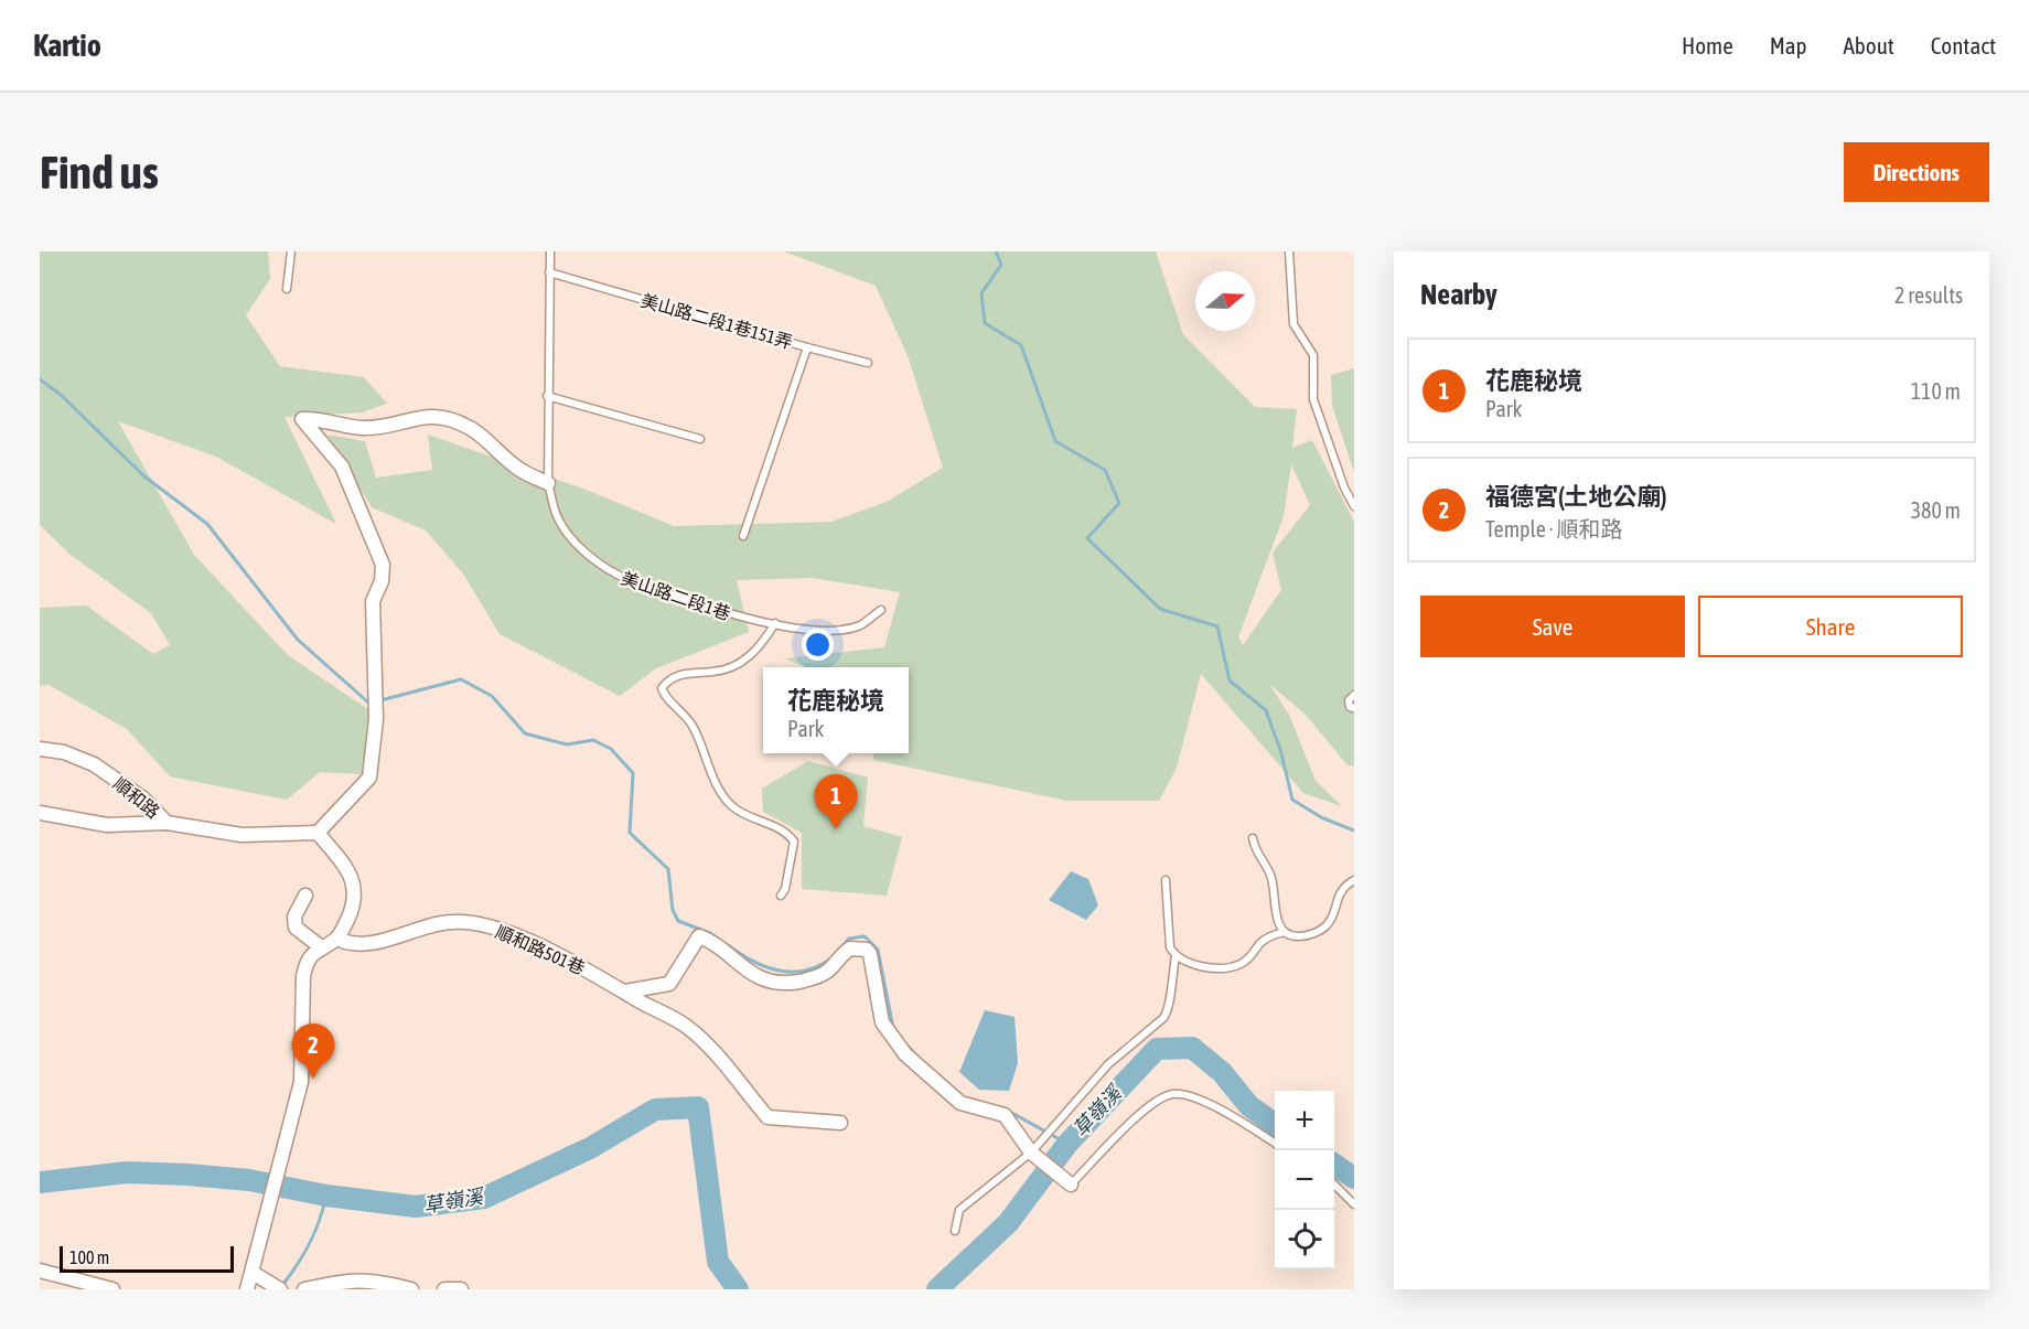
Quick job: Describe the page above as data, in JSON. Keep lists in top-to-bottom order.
{
  "streets": {
    "street": ["順和路", "順和路501巷"],
    "lane": ["美山路二段1巷151弄", "美山路二段1巷"]
  },
  "crossings": [
    ["美山路二段1巷151弄", "美山路二段1巷"]
  ],
  "water": ["草嶺溪"],
  "scale_bar": "100 m",
  "north": "right",
  "page": {
    "header": "Kartio",
    "nav": [
      "Home",
      "Map",
      "About",
      "Contact"
    ],
    "buttons": [
      "Directions",
      ["Save", "Share"]
    ],
    "title": "Find us",
    "heading": ["Nearby", "2 results"],
    "list": [
      {
        "mark": "1",
        "name": "花鹿秘境",
        "note": "Park",
        "value": "110 m"
      },
      {
        "mark": "2",
        "name": "福德宮(土地公廟)",
        "note": "Temple · 順和路",
        "value": "380 m"
      }
    ],
    "popup": ["花鹿秘境", "Park"],
    "pins": ["1", "2"],
    "map_buttons": ["+", "−"],
    "scale": "100 m"
  }
}
